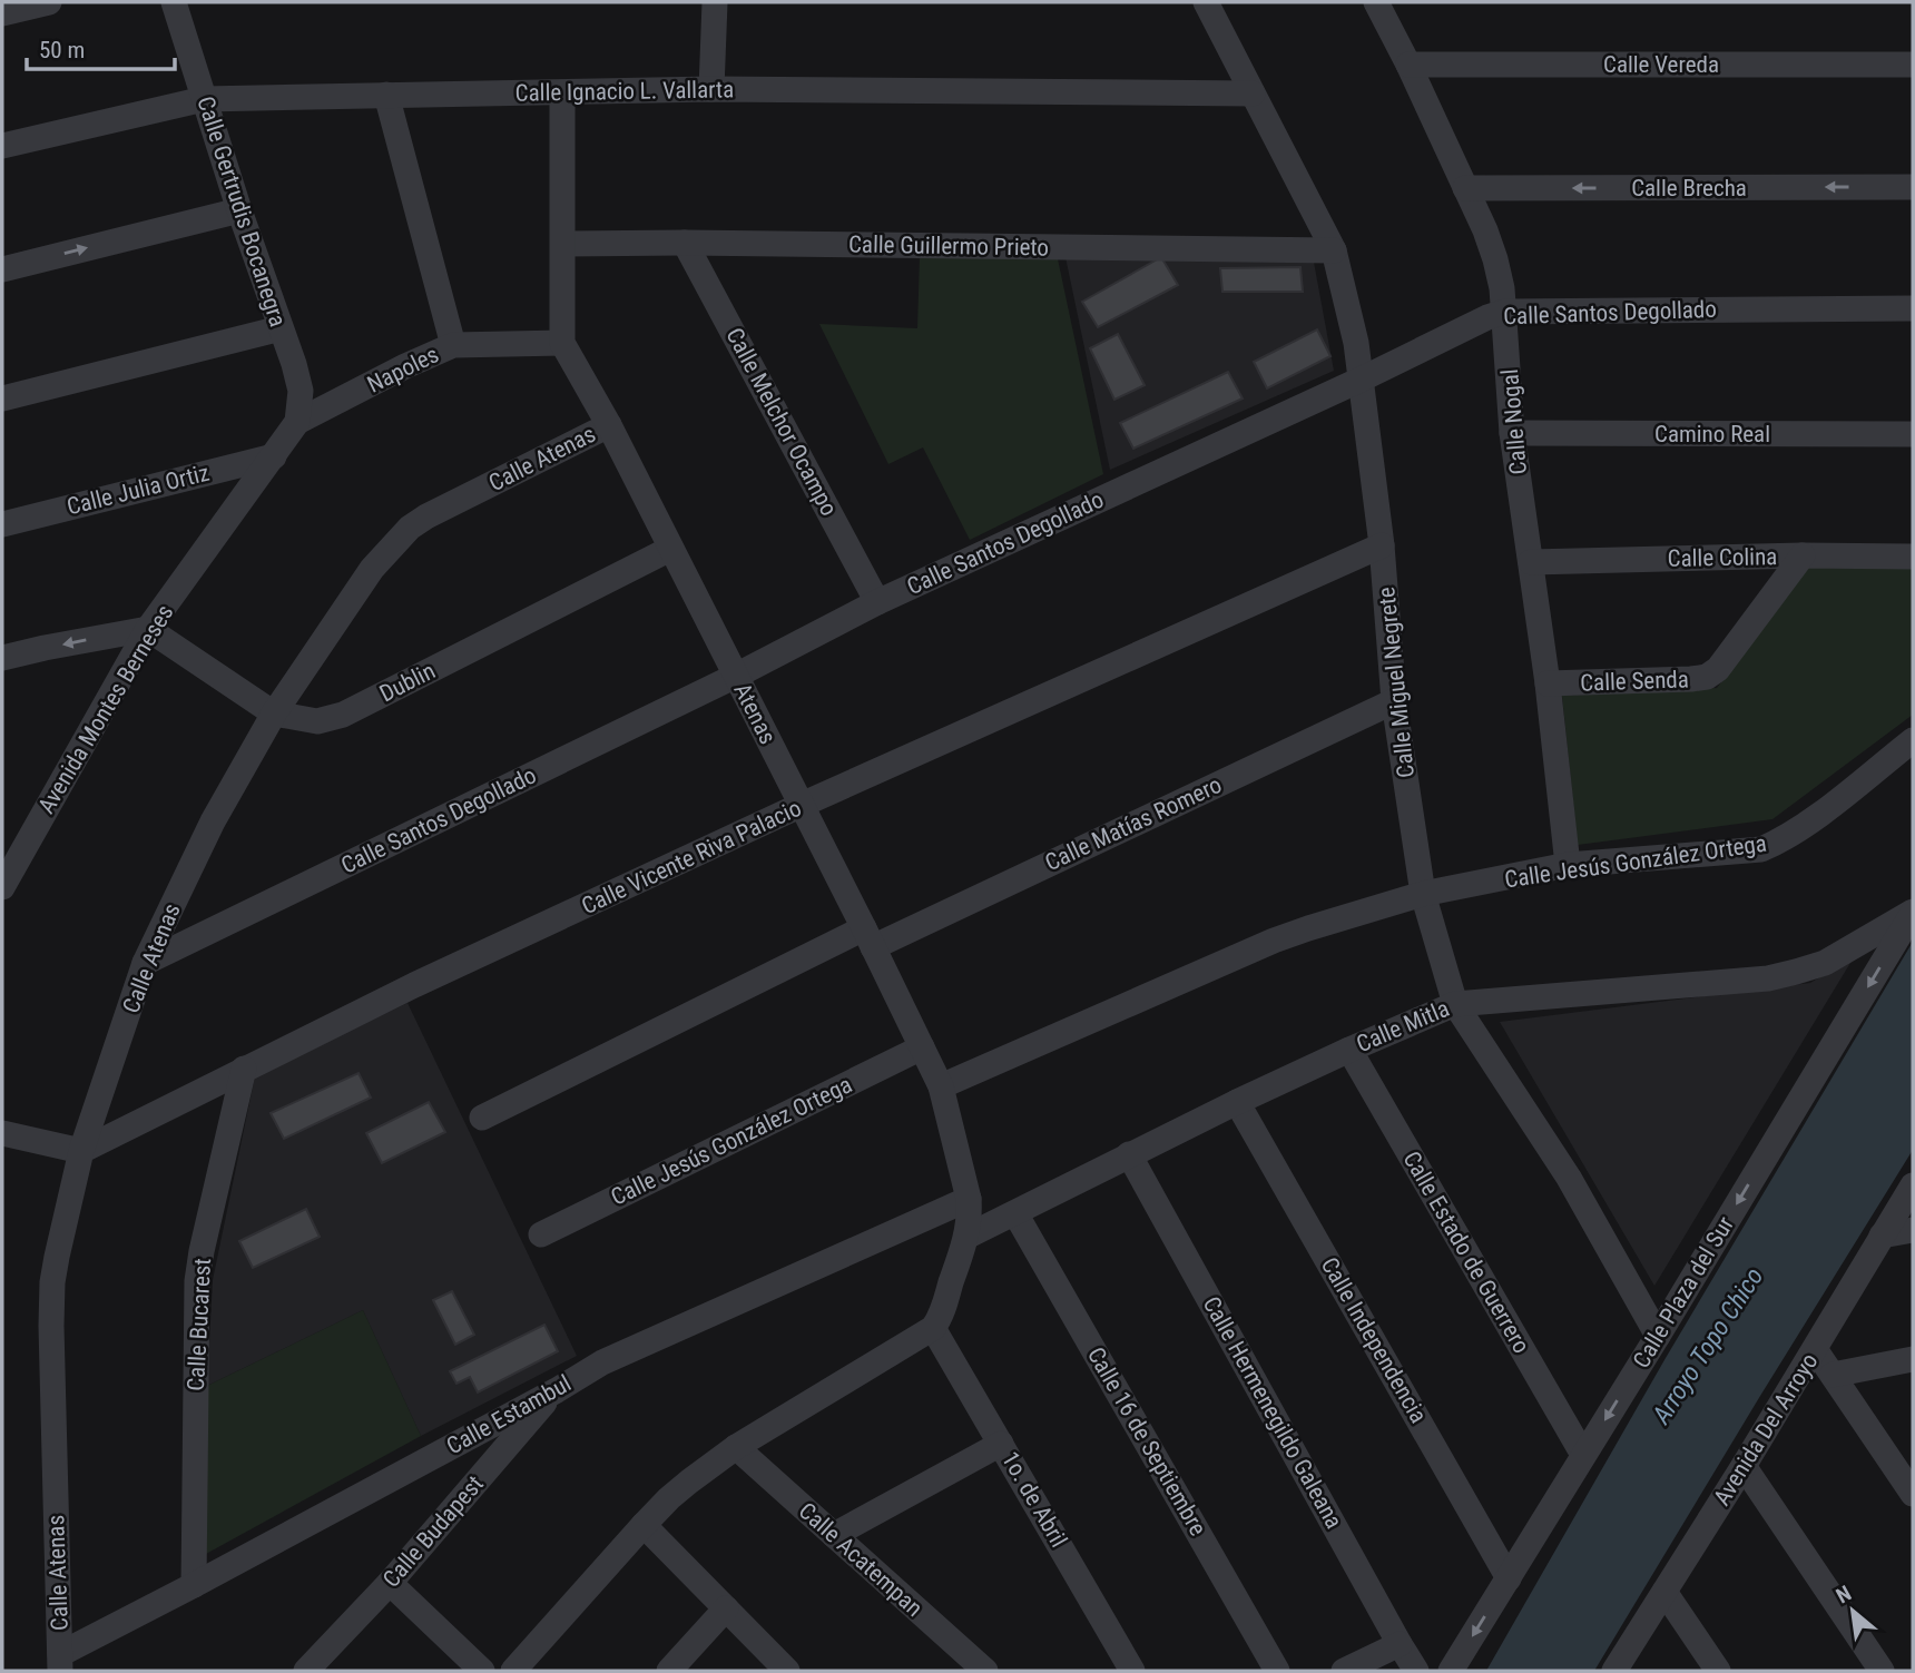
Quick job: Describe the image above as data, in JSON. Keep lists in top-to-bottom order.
{
  "streets": {
    "street": [
      "Calle Vereda",
      "Calle Ignacio L. Vallarta",
      "Calle Brecha",
      "Calle Gertrudis Bocanegra",
      "Calle Guillermo Prieto",
      "Calle Santos Degollado",
      "Napoles",
      "Calle Melchor Ocampo",
      "Calle Nogal",
      "Camino Real",
      "Calle Atenas",
      "Calle Julia Ortiz",
      "Calle Colina",
      "Calle Senda",
      "Dublin",
      "Calle Miguel Negrete",
      "Avenida Montes Berneses",
      "Atenas",
      "Calle Matías Romero",
      "Calle Vicente Riva Palacio",
      "Calle Jesús González Ortega",
      "Calle Mitla",
      "Calle Estado de Guerrero",
      "Calle Plaza del Sur",
      "Calle Bucarest",
      "Calle Independencia",
      "Calle Hermenegildo Galeana",
      "Calle Estambul",
      "Avenida Del Arroyo",
      "Calle 16 de Septiembre",
      "1o. de Abril",
      "Calle Budapest",
      "Calle Acatempan"
    ]
  },
  "crossings": [
    ["Calle Vereda", "Calle Nogal"],
    ["Calle Ignacio L. Vallarta", "Calle Gertrudis Bocanegra"],
    ["Calle Ignacio L. Vallarta", "Calle Miguel Negrete"],
    ["Calle Brecha", "Calle Nogal"],
    ["Calle Gertrudis Bocanegra", "Napoles"],
    ["Calle Gertrudis Bocanegra", "Avenida Montes Berneses"],
    ["Calle Guillermo Prieto", "Calle Melchor Ocampo"],
    ["Calle Guillermo Prieto", "Calle Miguel Negrete"],
    ["Calle Santos Degollado", "Calle Melchor Ocampo"],
    ["Calle Santos Degollado", "Calle Nogal"],
    ["Calle Santos Degollado", "Calle Atenas"],
    ["Calle Santos Degollado", "Calle Miguel Negrete"],
    ["Calle Santos Degollado", "Atenas"],
    ["Napoles", "Avenida Montes Berneses"],
    ["Napoles", "Atenas"],
    ["Calle Nogal", "Camino Real"],
    ["Calle Nogal", "Calle Colina"],
    ["Calle Nogal", "Calle Senda"],
    ["Calle Nogal", "Calle Jesús González Ortega"],
    ["Calle Atenas", "Dublin"],
    ["Calle Atenas", "Atenas"],
    ["Calle Atenas", "Calle Vicente Riva Palacio"],
    ["Calle Atenas", "Calle Estambul"],
    ["Calle Julia Ortiz", "Avenida Montes Berneses"],
    ["Calle Colina", "Calle Senda"],
    ["Dublin", "Avenida Montes Berneses"],
    ["Dublin", "Atenas"],
    ["Calle Miguel Negrete", "Calle Matías Romero"],
    ["Calle Miguel Negrete", "Calle Vicente Riva Palacio"],
    ["Calle Miguel Negrete", "Calle Jesús González Ortega"],
    ["Calle Miguel Negrete", "Calle Mitla"],
    ["Calle Miguel Negrete", "Calle Plaza del Sur"],
    ["Atenas", "Calle Matías Romero"],
    ["Atenas", "Calle Vicente Riva Palacio"],
    ["Atenas", "Calle Jesús González Ortega"],
    ["Atenas", "Calle Mitla"],
    ["Atenas", "Calle Estambul"],
    ["Atenas", "1o. de Abril"],
    ["Calle Vicente Riva Palacio", "Calle Bucarest"],
    ["Calle Mitla", "Calle Estado de Guerrero"],
    ["Calle Mitla", "Calle Plaza del Sur"],
    ["Calle Mitla", "Calle Independencia"],
    ["Calle Mitla", "Calle Hermenegildo Galeana"],
    ["Calle Mitla", "Calle 16 de Septiembre"],
    ["Calle Estado de Guerrero", "Calle Plaza del Sur"],
    ["Calle Plaza del Sur", "Calle Independencia"],
    ["Calle Bucarest", "Calle Estambul"],
    ["Calle Estambul", "Calle Budapest"]
  ],
  "one_way": ["Calle Brecha", "Calle Plaza del Sur"],
  "water": ["Arroyo Topo Chico"],
  "scale_bar": "50 m",
  "north": "top left"
}
